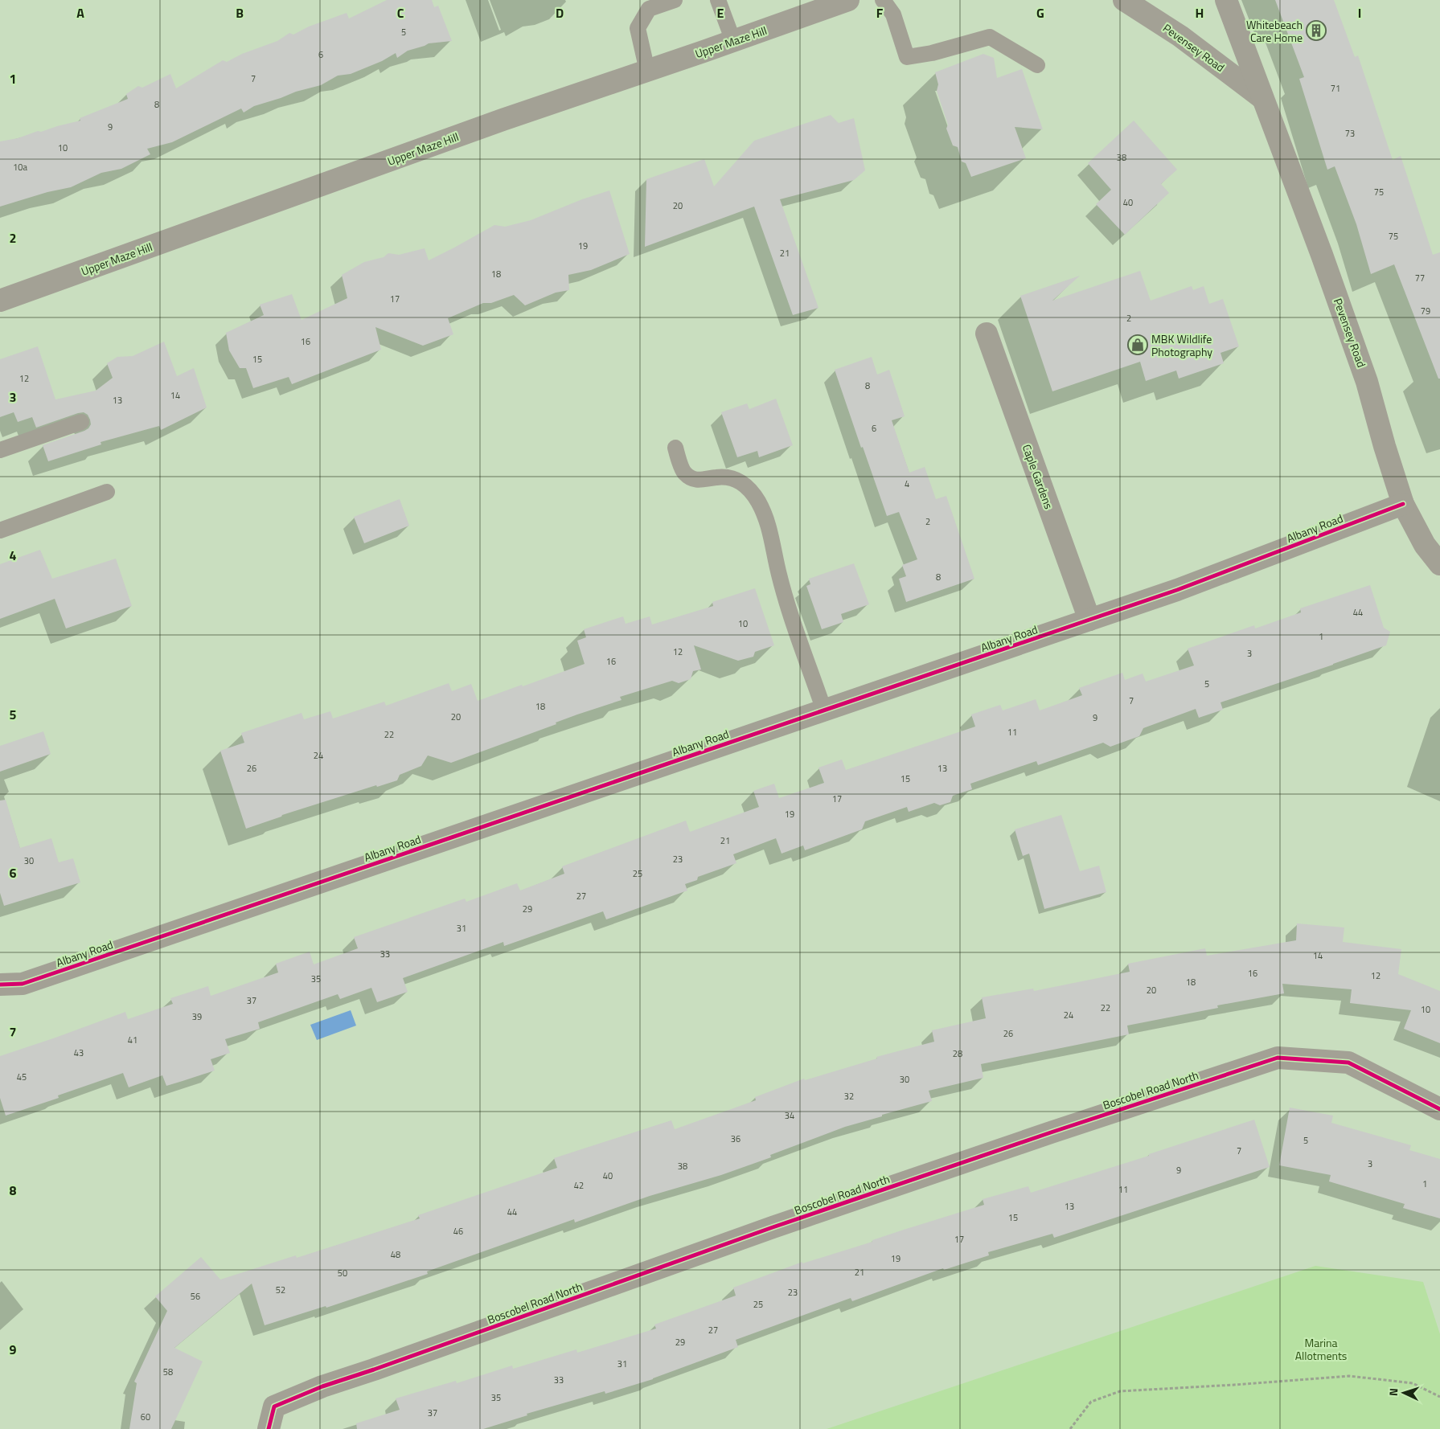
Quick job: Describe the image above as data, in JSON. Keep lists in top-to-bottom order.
{
  "streets": {
    "street": [
      "Upper Maze Hill",
      "Pevensey Road",
      "Caple Gardens",
      "Albany Road",
      "Boscobel Road North"
    ]
  },
  "crossings": [
    ["Pevensey Road", "Albany Road"],
    ["Caple Gardens", "Albany Road"]
  ],
  "parks": ["Marina Allotments"],
  "places": {
    "building": ["Whitebeach Care Home"],
    "shop": ["MBK Wildlife Photography"]
  },
  "house_numbers": [
    "5",
    "6",
    "7",
    "71",
    "8",
    "9",
    "73",
    "10",
    "38",
    "10a",
    "75",
    "40",
    "20",
    "75",
    "19",
    "21",
    "18",
    "77",
    "17",
    "79",
    "2",
    "16",
    "15",
    "12",
    "8",
    "14",
    "13",
    "6",
    "4",
    "2",
    "8",
    "44",
    "10",
    "1",
    "12",
    "3",
    "16",
    "5",
    "7",
    "18",
    "20",
    "9",
    "11",
    "22",
    "24",
    "26",
    "13",
    "15",
    "17",
    "19",
    "21",
    "23",
    "30",
    "25",
    "27",
    "29",
    "31",
    "33",
    "14",
    "16",
    "12",
    "35",
    "18",
    "20",
    "37",
    "22",
    "10",
    "24",
    "39",
    "26",
    "41",
    "43",
    "28",
    "45",
    "30",
    "32",
    "34",
    "36",
    "5",
    "7",
    "3",
    "38",
    "9",
    "40",
    "1",
    "42",
    "11",
    "13",
    "44",
    "15",
    "46",
    "17",
    "48",
    "19",
    "21",
    "50",
    "52",
    "23",
    "56",
    "25",
    "27",
    "29",
    "31",
    "58",
    "33",
    "35",
    "37",
    "60"
  ],
  "north": "left",
  "grid": {
    "columns": [
      "A",
      "B",
      "C",
      "D",
      "E",
      "F",
      "G",
      "H",
      "I"
    ],
    "rows": [
      "1",
      "2",
      "3",
      "4",
      "5",
      "6",
      "7",
      "8",
      "9"
    ]
  }
}
